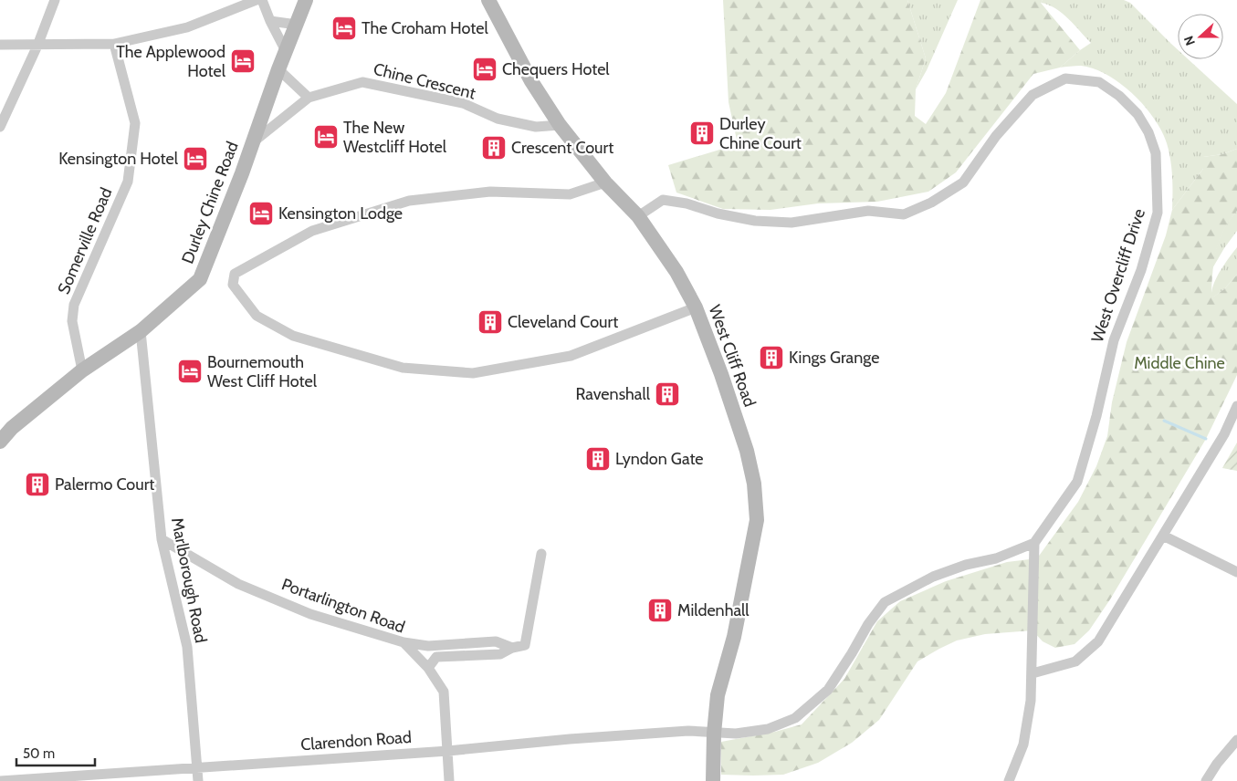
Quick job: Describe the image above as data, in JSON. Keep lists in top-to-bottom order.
{
  "streets": {
    "street": [
      "Chine Crescent",
      "Durley Chine Road",
      "Somerville Road",
      "West Overcliff Drive",
      "West Cliff Road",
      "Marlborough Road",
      "Portarlington Road",
      "Clarendon Road"
    ]
  },
  "crossings": [
    ["Chine Crescent", "Durley Chine Road"],
    ["Chine Crescent", "West Cliff Road"],
    ["Durley Chine Road", "Somerville Road"],
    ["Durley Chine Road", "Marlborough Road"],
    ["West Overcliff Drive", "West Cliff Road"],
    ["West Cliff Road", "Clarendon Road"],
    ["Marlborough Road", "Portarlington Road"],
    ["Marlborough Road", "Clarendon Road"],
    ["Portarlington Road", "Clarendon Road"]
  ],
  "parks": ["Middle Chine"],
  "places": {
    "hotel": [
      "The Croham Hotel",
      "The Applewood Hotel",
      "Chequers Hotel",
      "The New Westcliff Hotel",
      "Kensington Hotel",
      "Kensington Lodge",
      "Bournemouth West Cliff Hotel"
    ],
    "building": [
      "Durley Chine Court",
      "Crescent Court",
      "Cleveland Court",
      "Kings Grange",
      "Ravenshall",
      "Lyndon Gate",
      "Palermo Court",
      "Mildenhall"
    ]
  },
  "scale_bar": "50 m",
  "north": "left"
}
